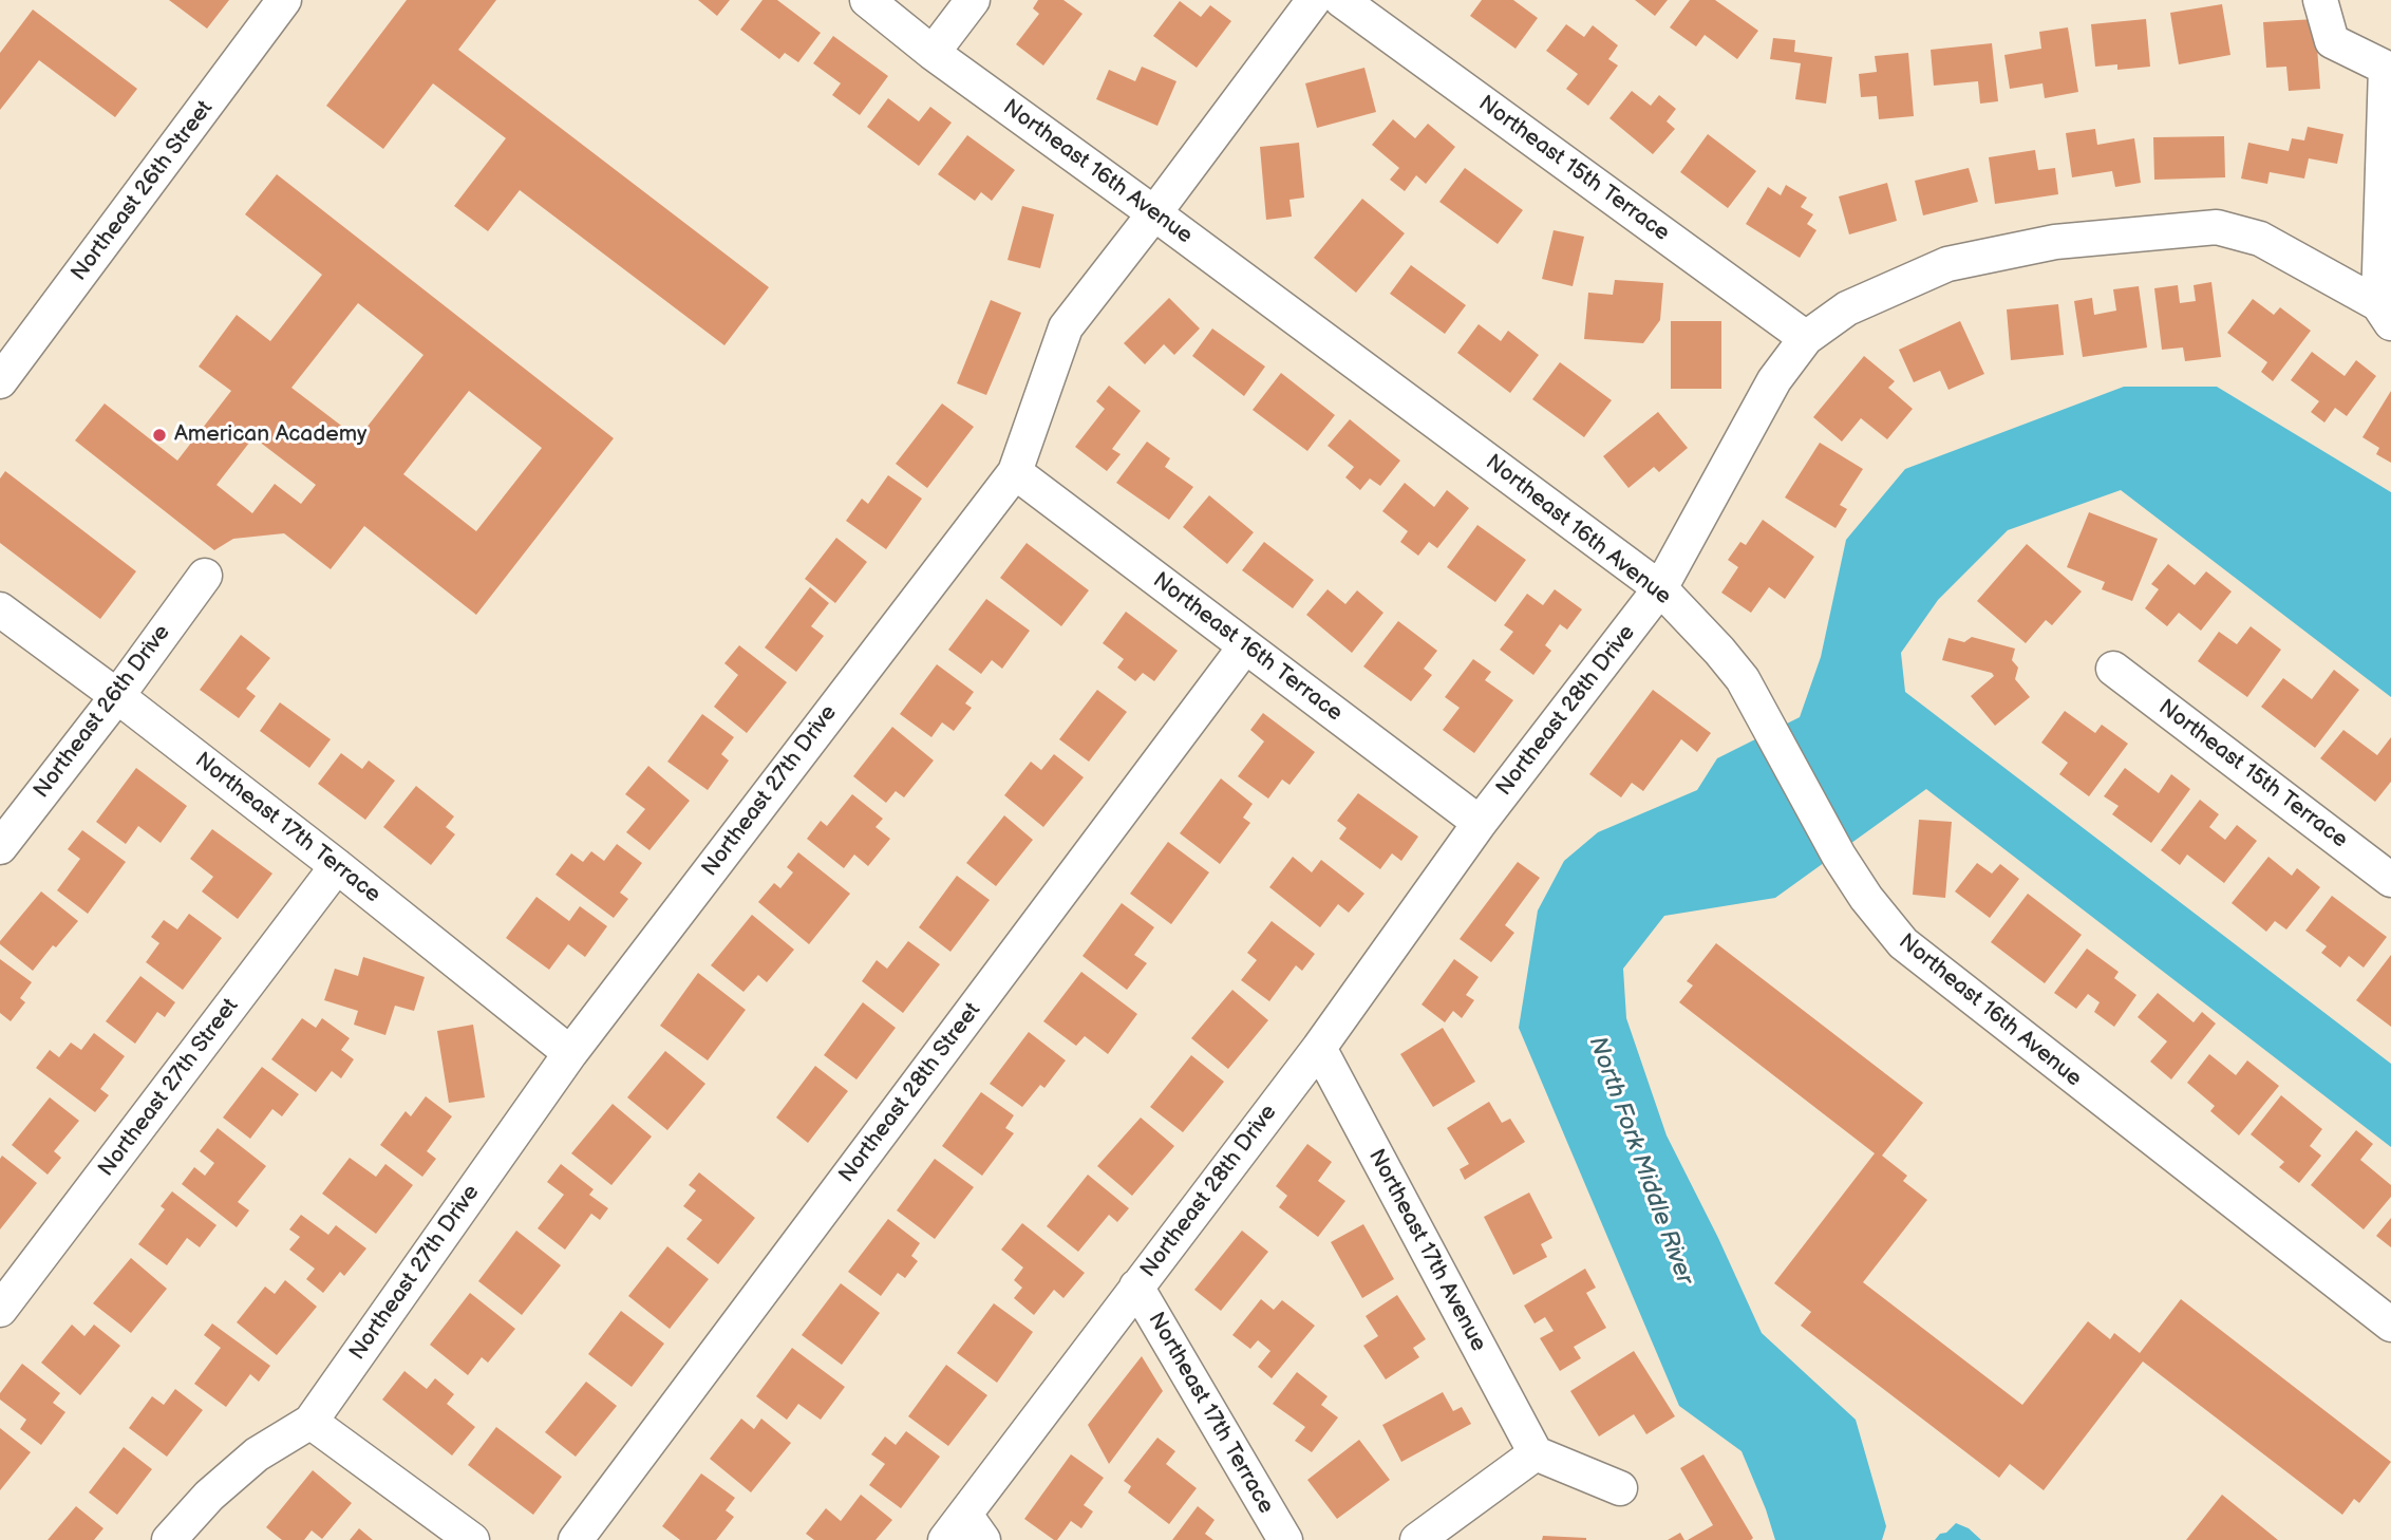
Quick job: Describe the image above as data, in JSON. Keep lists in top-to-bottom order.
{
  "streets": {
    "street": [
      "Northeast 15th Terrace",
      "Northeast 16th Avenue",
      "Northeast 26th Street",
      "Northeast 16th Terrace",
      "Northeast 28th Drive",
      "Northeast 26th Drive",
      "Northeast 27th Drive",
      "Northeast 17th Terrace",
      "Northeast 27th Street",
      "Northeast 28th Street",
      "Northeast 17th Avenue"
    ]
  },
  "crossings": [
    ["Northeast 15th Terrace", "Northeast 28th Drive"],
    ["Northeast 16th Avenue", "Northeast 28th Drive"],
    ["Northeast 16th Avenue", "Northeast 27th Drive"],
    ["Northeast 16th Terrace", "Northeast 28th Drive"],
    ["Northeast 16th Terrace", "Northeast 27th Drive"],
    ["Northeast 16th Terrace", "Northeast 28th Street"],
    ["Northeast 28th Drive", "Northeast 17th Terrace"],
    ["Northeast 28th Drive", "Northeast 17th Avenue"],
    ["Northeast 26th Drive", "Northeast 17th Terrace"],
    ["Northeast 27th Drive", "Northeast 17th Terrace"],
    ["Northeast 17th Terrace", "Northeast 27th Street"]
  ],
  "water": ["North Fork Middle River"],
  "places": ["American Academy"]
}
